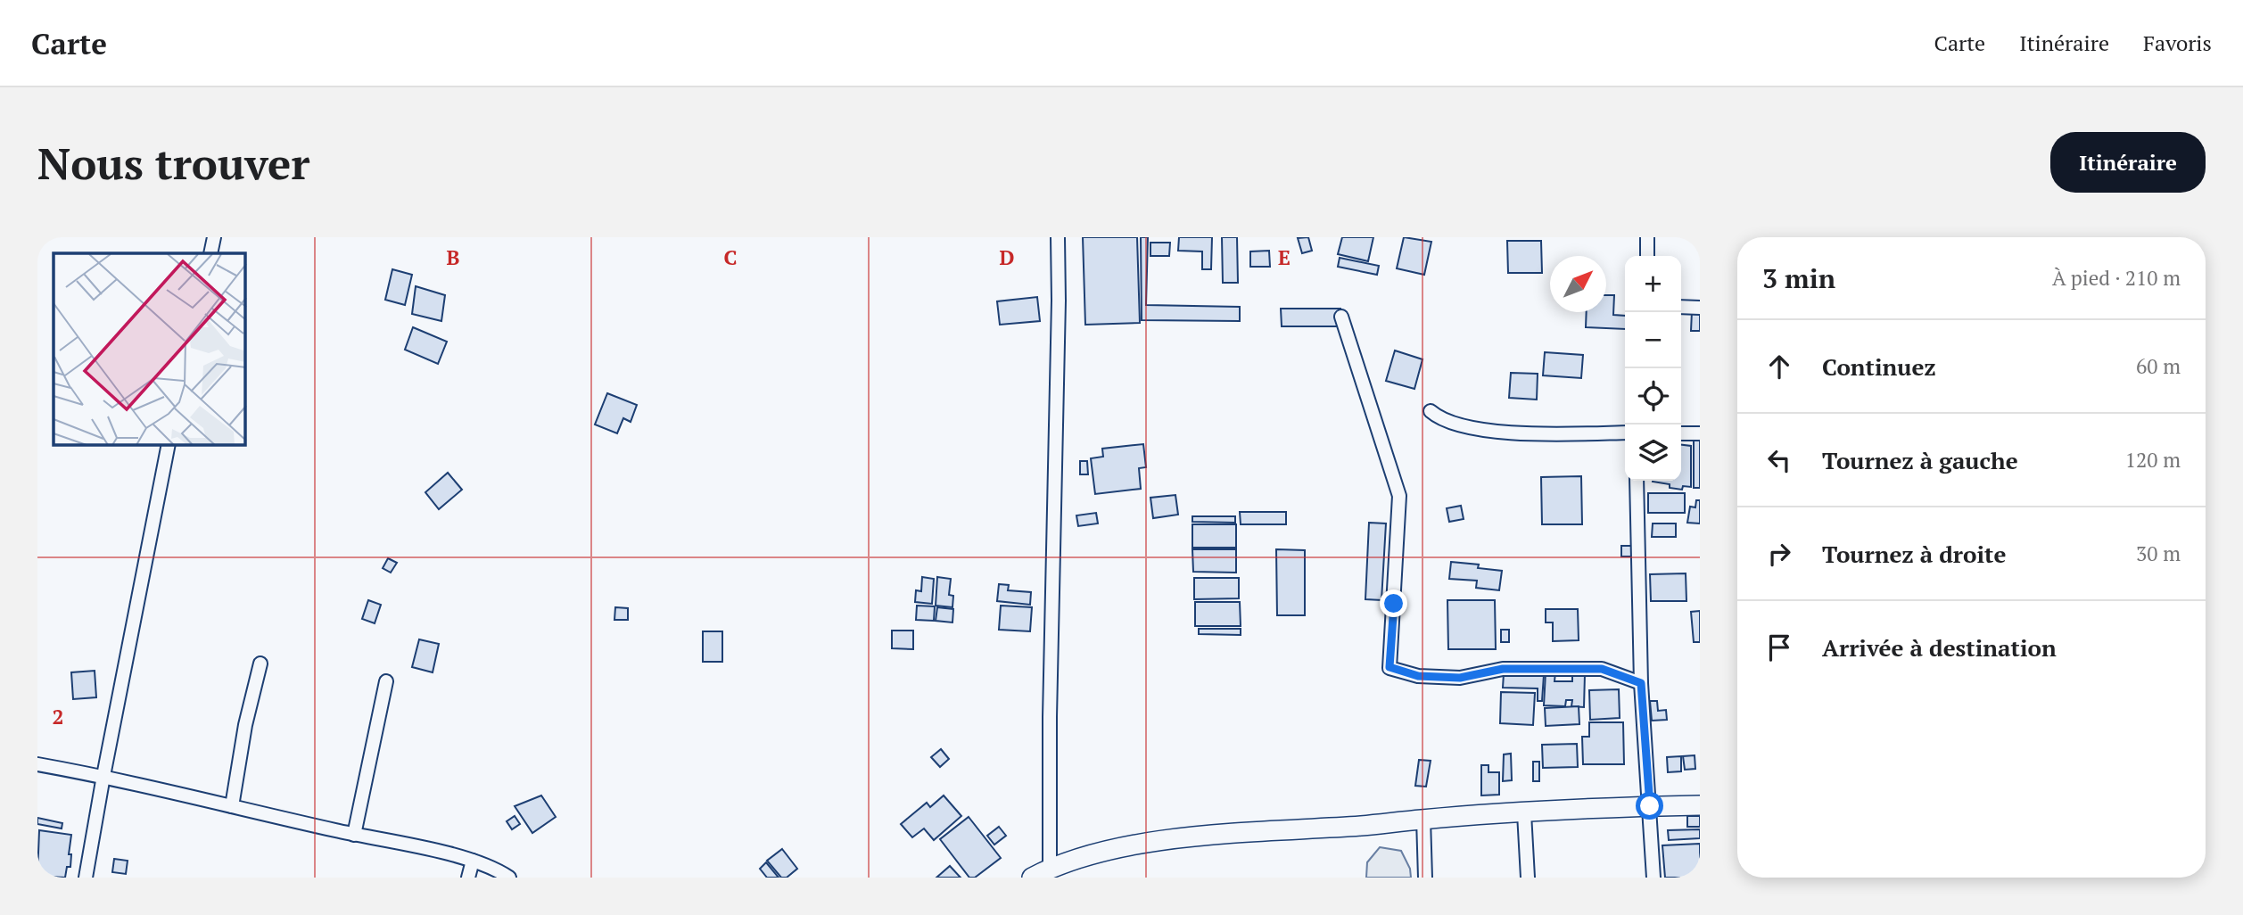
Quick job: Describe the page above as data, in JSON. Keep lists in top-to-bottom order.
{
  "north": "top right",
  "page": {
    "header": "Carte",
    "nav": ["Carte", "Itinéraire", "Favoris"],
    "buttons": "Itinéraire",
    "title": "Nous trouver",
    "heading": ["3 min", "À pied · 210 m"],
    "map_buttons": ["+", "−"],
    "list": [
      ["Continuez", "60 m"],
      ["Tournez à gauche", "120 m"],
      ["Tournez à droite", "30 m"],
      "Arrivée à destination"
    ]
  },
  "grid": {
    "columns": [
      "B",
      "C",
      "D",
      "E"
    ],
    "rows": ["2"]
  }
}
